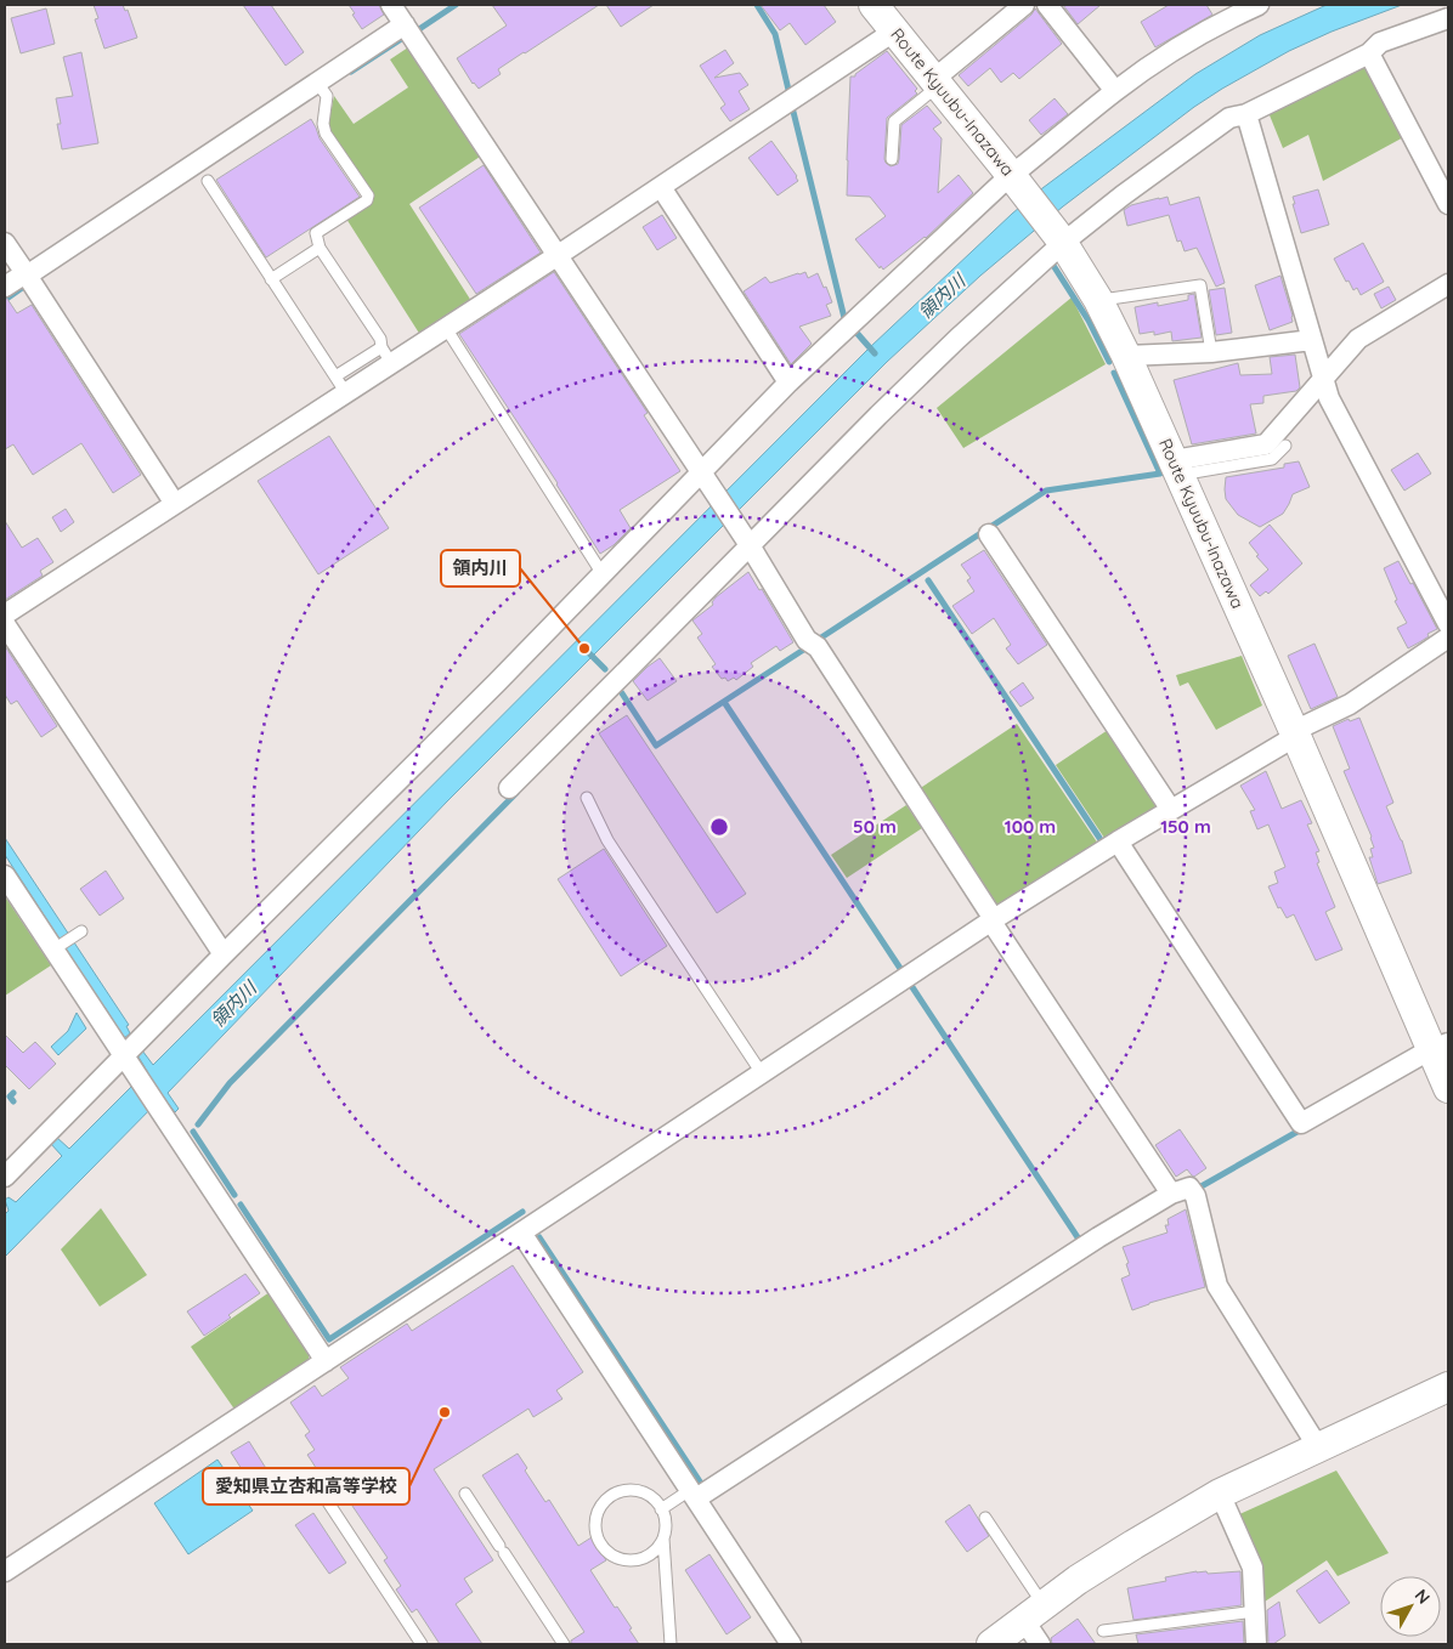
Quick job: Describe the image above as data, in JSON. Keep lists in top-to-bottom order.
{
  "streets": {
    "main road": ["Route Kyuubu-Inazawa"]
  },
  "water": ["領内川"],
  "places": ["領内川", "愛知県立杏和高等学校"],
  "north": "top right",
  "rings": ["50 m", "100 m", "150 m"]
}
